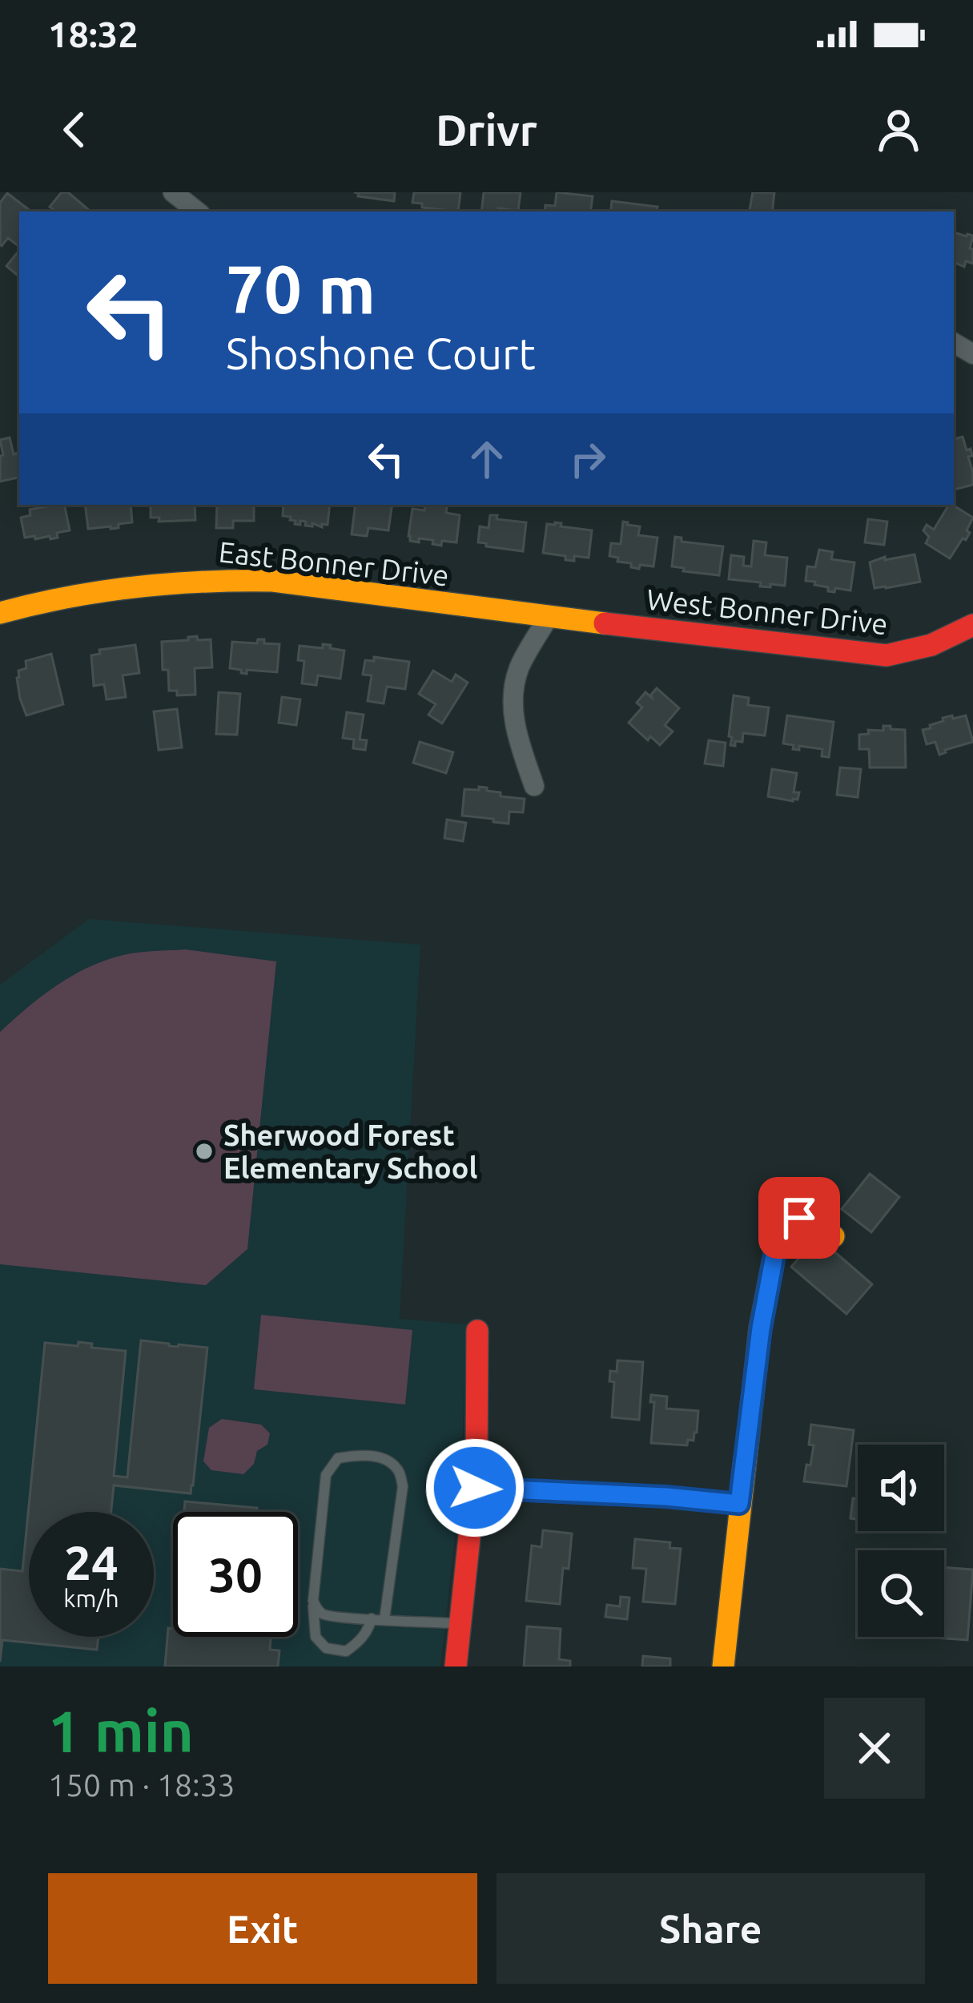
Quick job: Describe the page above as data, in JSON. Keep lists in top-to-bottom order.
{
  "streets": {
    "street": ["East Bonner Drive", "West Bonner Drive"]
  },
  "crossings": [
    ["East Bonner Drive", "West Bonner Drive"]
  ],
  "places": ["Sherwood Forest Elementary School"],
  "page": {
    "status": "18:32",
    "header": "Drivr",
    "turn": ["70 m", "Shoshone Court"],
    "speed": "24 km/h",
    "limit": "30",
    "heading": ["1 min", "150 m · 18:33"],
    "buttons": ["Exit", "Share"]
  }
}
